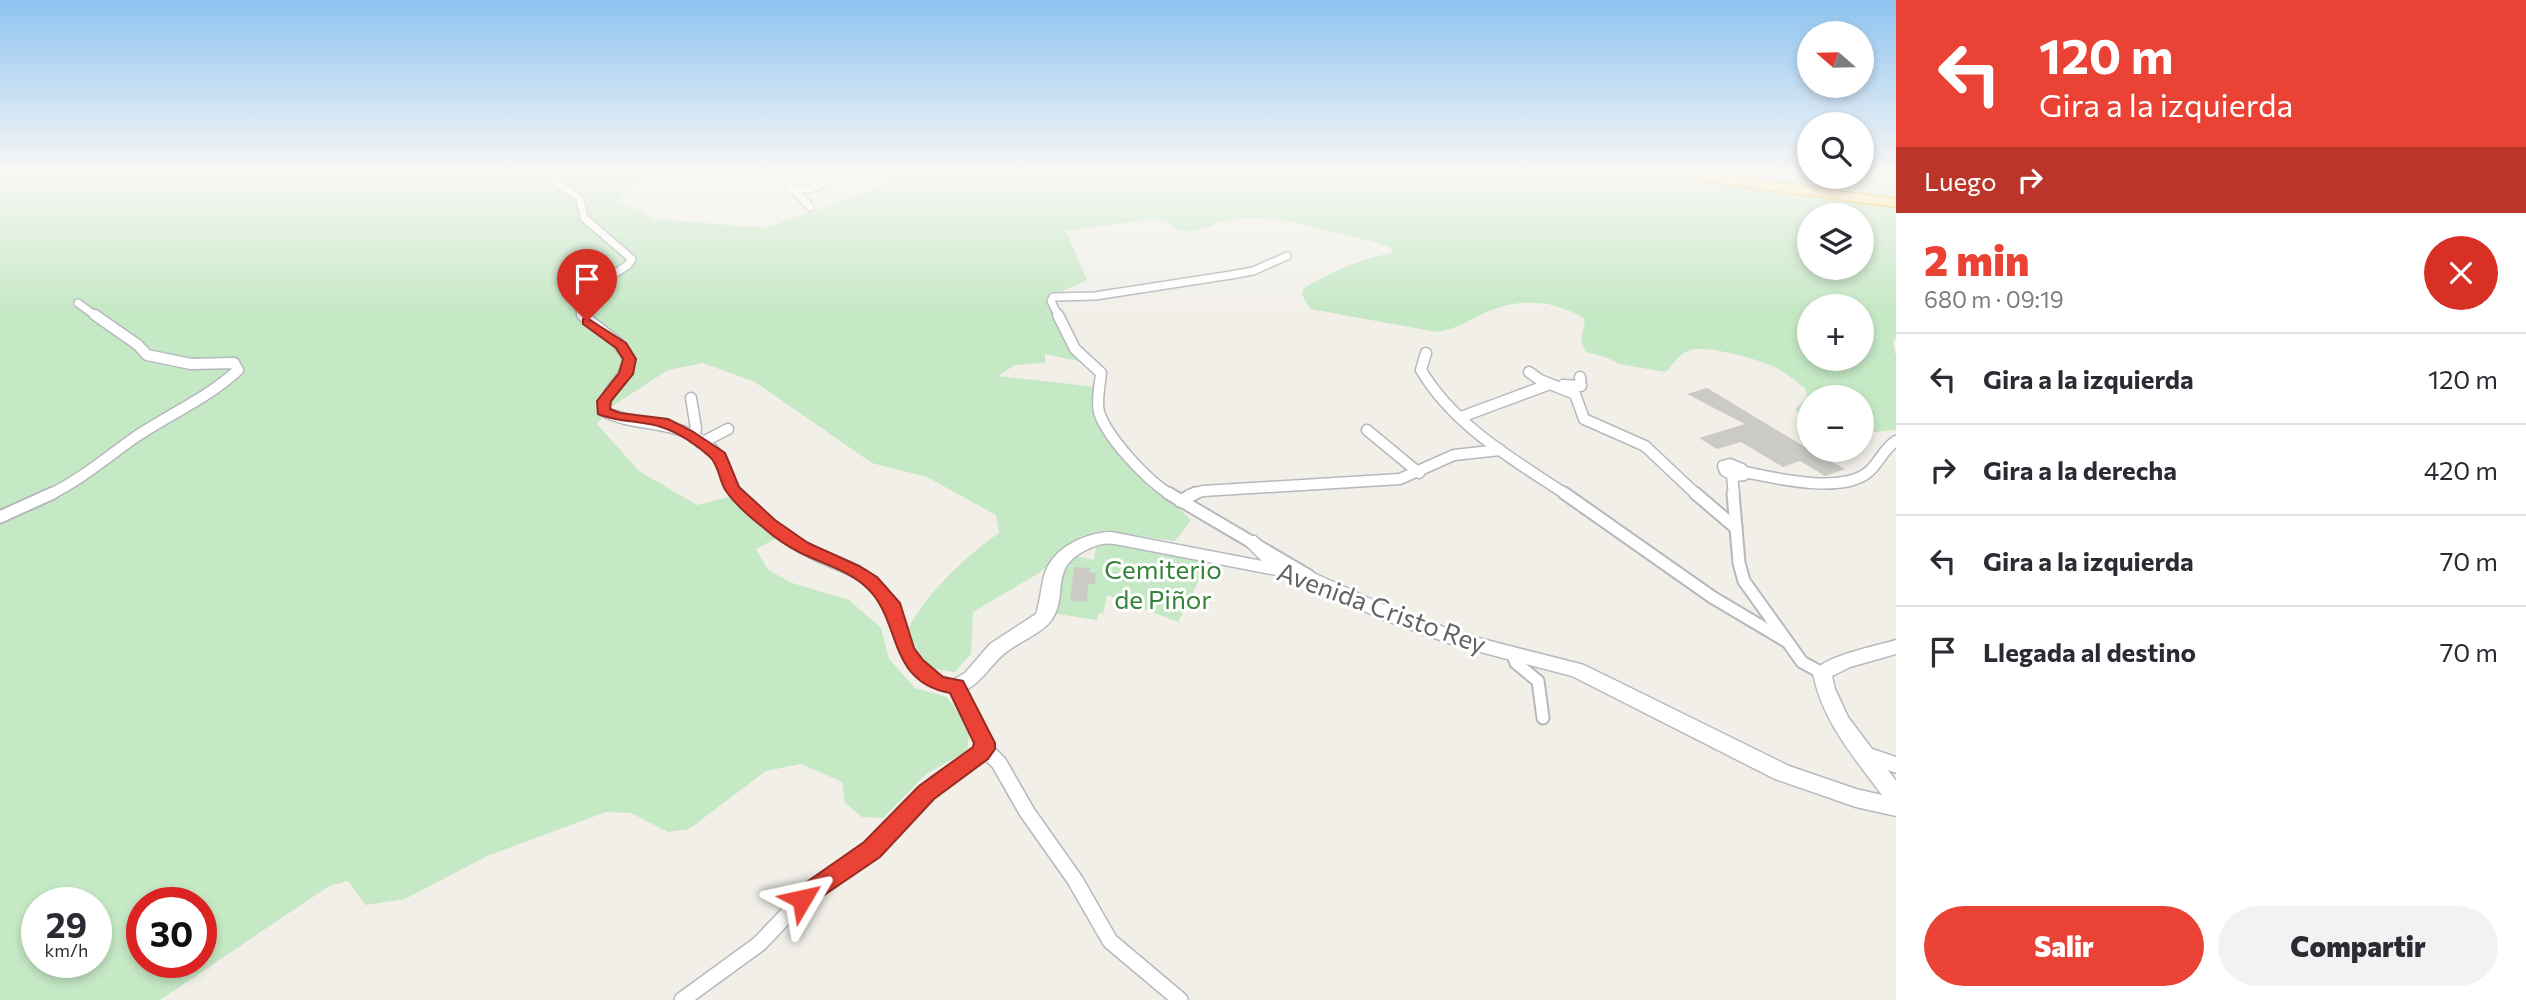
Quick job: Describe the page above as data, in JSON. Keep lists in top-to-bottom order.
{
  "streets": {
    "street": ["Avenida Cristo Rey"]
  },
  "parks": ["Cemiterio de Piñor"],
  "north": "left",
  "page": {
    "turn": ["120 m", "Gira a la izquierda"],
    "map_buttons": ["+", "−"],
    "then": "Luego",
    "heading": ["2 min", "680 m · 09:19"],
    "list": [
      {
        "name": "Gira a la izquierda",
        "value": "120 m"
      },
      {
        "name": "Gira a la derecha",
        "value": "420 m"
      },
      {
        "name": "Gira a la izquierda",
        "value": "70 m"
      },
      {
        "name": "Llegada al destino",
        "value": "70 m"
      }
    ],
    "speed": "29 km/h",
    "limit": "30",
    "buttons": ["Salir", "Compartir"]
  }
}
